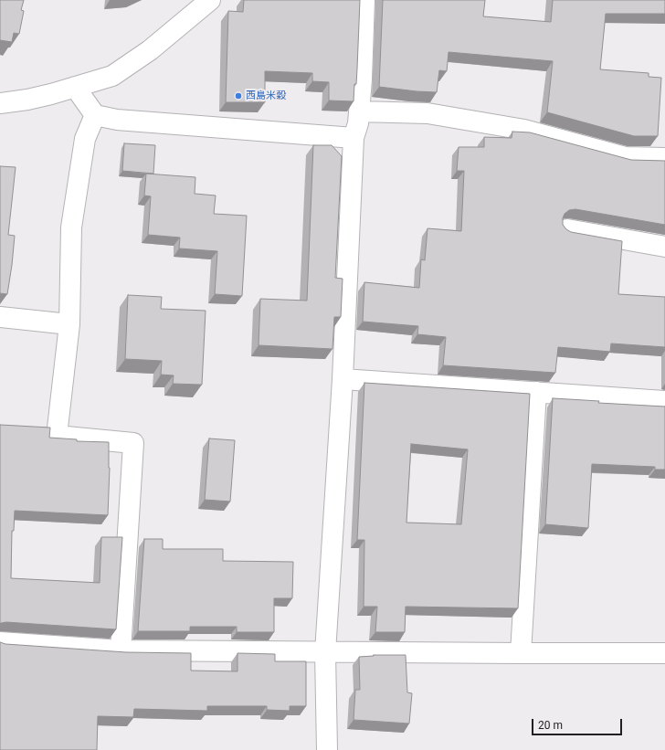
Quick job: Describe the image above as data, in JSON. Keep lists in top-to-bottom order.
{
  "places": ["西島米穀"],
  "scale_bar": "20 m"
}
